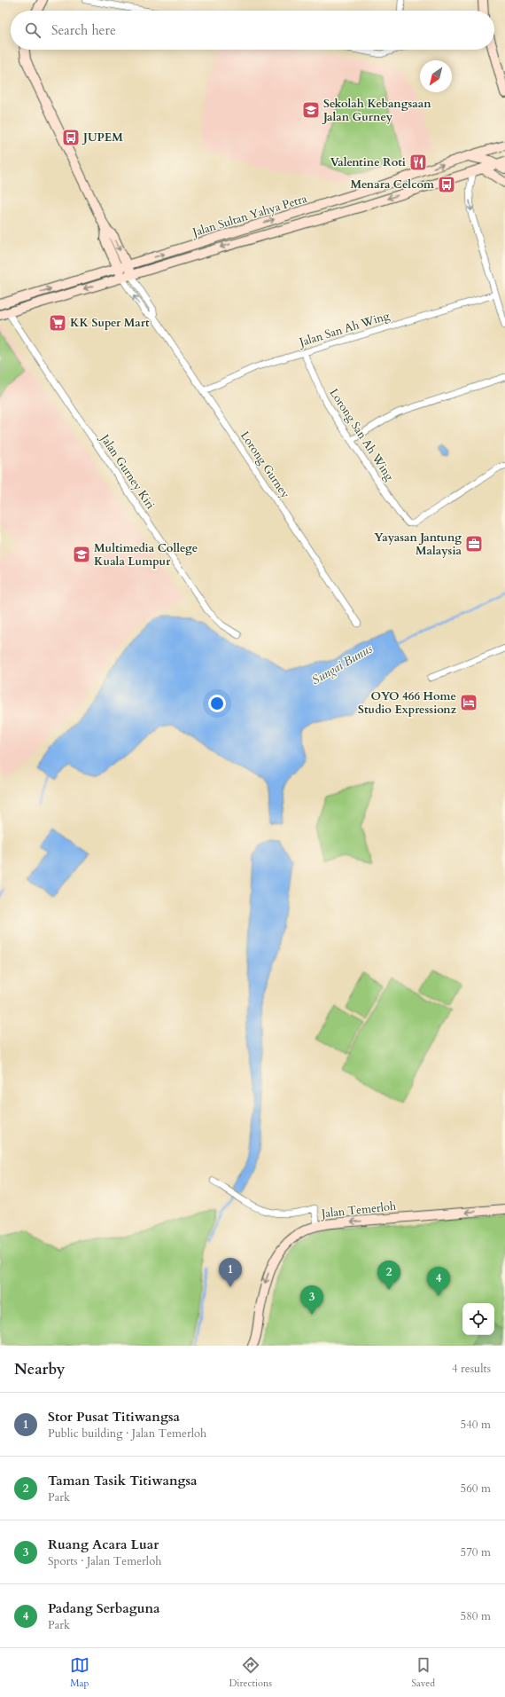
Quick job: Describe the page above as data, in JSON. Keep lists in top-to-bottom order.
{
  "streets": {
    "main road": ["Jalan Sultan Yahya Petra", "Jalan Temerloh"],
    "street": [
      "Jalan San Ah Wing",
      "Lorong San Ah Wing",
      "Lorong Gurney",
      "Jalan Gurney Kiri"
    ]
  },
  "crossings": [
    ["Jalan Sultan Yahya Petra", "Lorong Gurney"],
    ["Jalan Sultan Yahya Petra", "Jalan Gurney Kiri"],
    ["Jalan San Ah Wing", "Lorong San Ah Wing"],
    ["Jalan San Ah Wing", "Lorong Gurney"]
  ],
  "one_way": ["Jalan Temerloh"],
  "water": ["Sungai Bunus"],
  "places": {
    "school or university": ["Sekolah Kebangsaan Jalan Gurney", "Multimedia College Kuala Lumpur"],
    "bus stop": ["JUPEM", "Menara Celcom"],
    "restaurant": ["Valentine Roti"],
    "supermarket": ["KK Super Mart"],
    "office": ["Yayasan Jantung Malaysia"],
    "hotel": ["OYO 466 Home Studio Expressionz"]
  },
  "north": "bottom left",
  "page": {
    "search": "Search here",
    "pins": [
      "1",
      "2",
      "4",
      "3"
    ],
    "heading": ["Nearby", "4 results"],
    "list": [
      {
        "mark": "1",
        "name": "Stor Pusat Titiwangsa",
        "note": "Public building · Jalan Temerloh",
        "value": "540 m"
      },
      {
        "mark": "2",
        "name": "Taman Tasik Titiwangsa",
        "note": "Park",
        "value": "560 m"
      },
      {
        "mark": "3",
        "name": "Ruang Acara Luar",
        "note": "Sports · Jalan Temerloh",
        "value": "570 m"
      },
      {
        "mark": "4",
        "name": "Padang Serbaguna",
        "note": "Park",
        "value": "580 m"
      }
    ],
    "nav": ["Map", "Directions", "Saved"]
  }
}
